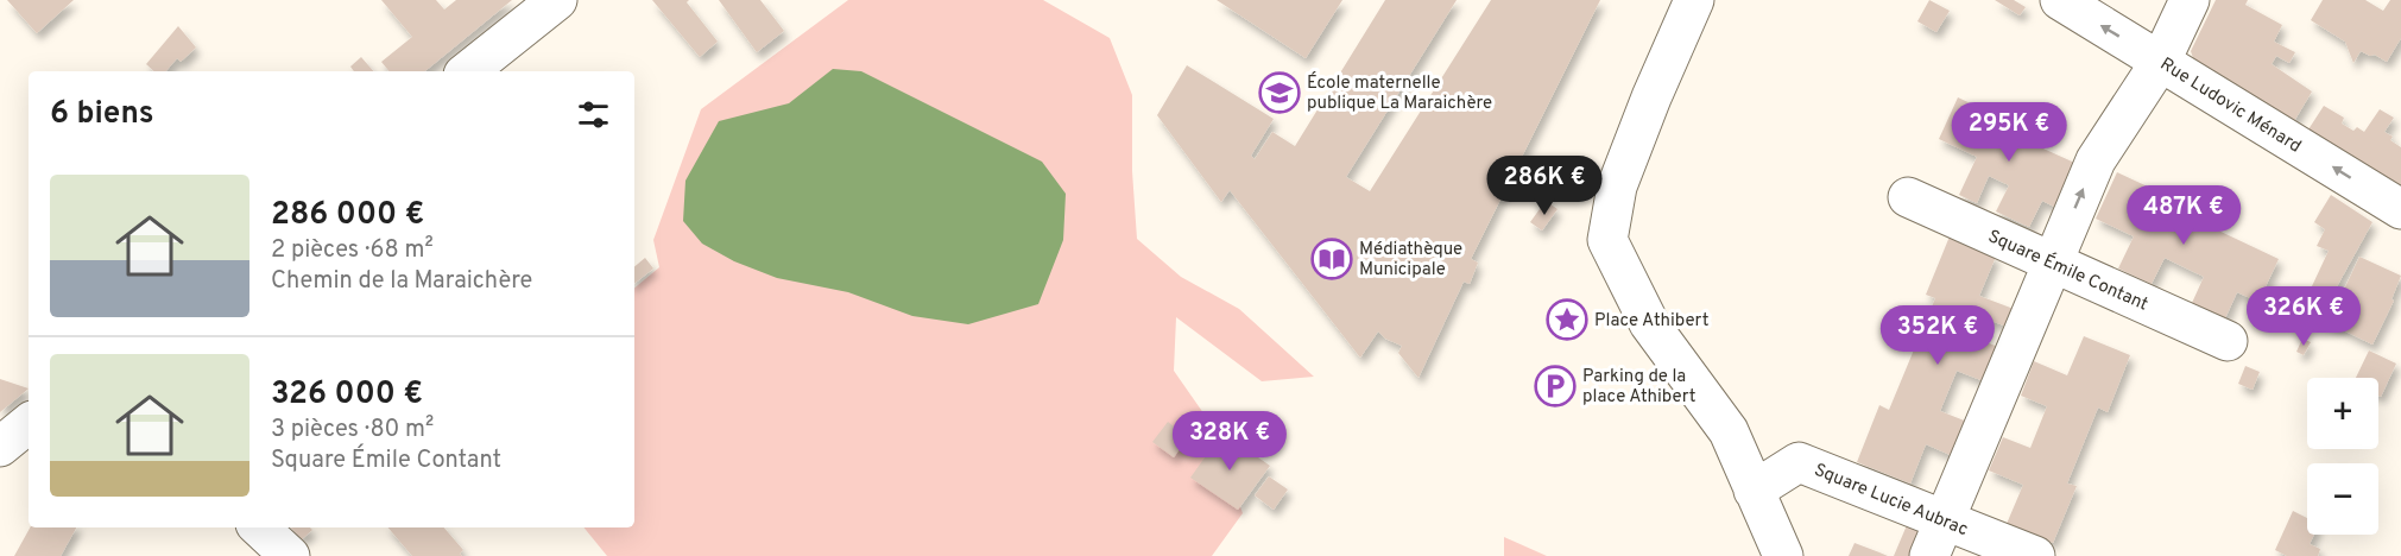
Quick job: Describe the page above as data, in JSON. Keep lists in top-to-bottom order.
{
  "streets": {
    "street": ["Rue Ludovic Ménard", "Square Émile Contant", "Square Lucie Aubrac"]
  },
  "one_way": ["Rue Ludovic Ménard"],
  "places": {
    "school or university": ["École maternelle publique La Maraichère"],
    "library": ["Médiathèque Municipale"],
    "place": ["Place Athibert"],
    "parking": ["Parking de la place Athibert"]
  },
  "page": {
    "heading": "6 biens",
    "price": [
      "295K €",
      "286K €",
      "487K €",
      "326K €",
      "352K €",
      "328K €"
    ],
    "list": [
      {
        "name": "286 000 €",
        "note": "2 pièces · 68 m² · Chemin de la Maraichère"
      },
      {
        "name": "326 000 €",
        "note": "3 pièces · 80 m² · Square Émile Contant"
      }
    ],
    "map_buttons": ["+", "−"]
  }
}
